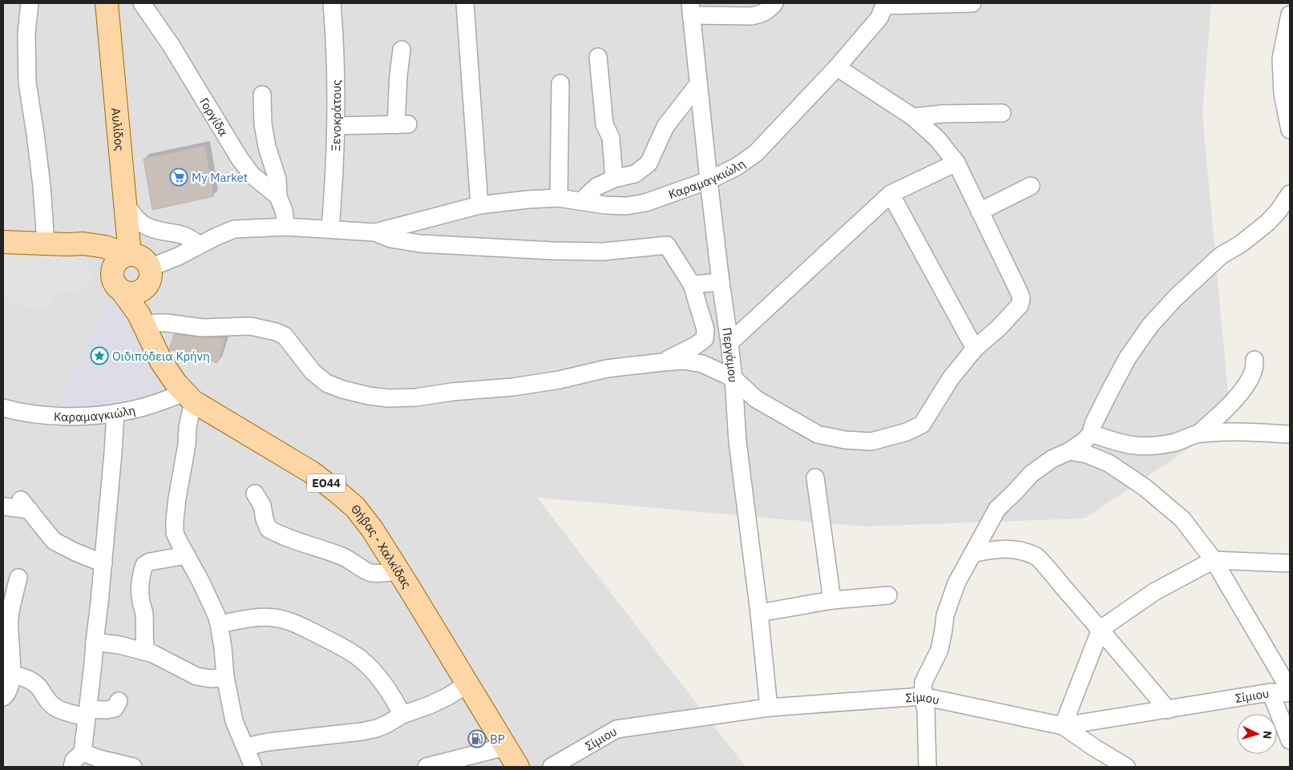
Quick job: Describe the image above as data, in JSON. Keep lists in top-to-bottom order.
{
  "streets": {
    "main road": ["Αυλίδος", "ΕΟ44", "Θήβας - Χαλκίδας"],
    "street": [
      "Γοργίδα",
      "Ξενοκράτους",
      "Καραμαγκιώλη",
      "Περγάμου",
      "Σίμιου"
    ]
  },
  "crossings": [
    ["Αυλίδος", "Θήβας - Χαλκίδας"],
    ["Καραμαγκιώλη", "Περγάμου"],
    ["Καραμαγκιώλη", "Θήβας - Χαλκίδας"],
    ["Περγάμου", "Σίμιου"]
  ],
  "places": {
    "supermarket": ["My Market"],
    "place": ["Οιδιπόδεια Κρήνη"],
    "fuel station": ["BP"]
  },
  "north": "right"
}
